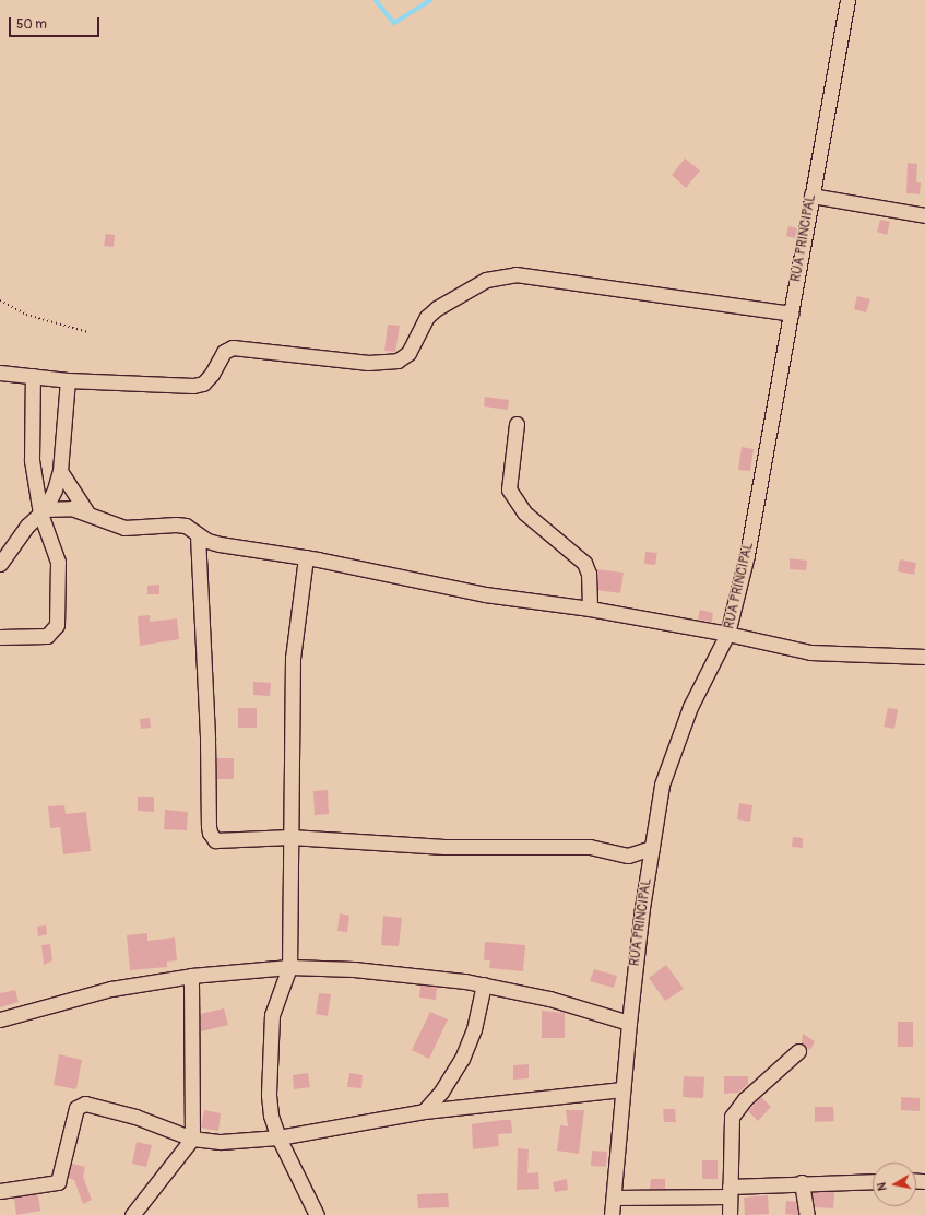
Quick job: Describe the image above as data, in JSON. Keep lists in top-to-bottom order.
{
  "streets": {
    "street": ["RUA PRINCIPAL"]
  },
  "scale_bar": "50 m",
  "north": "left"
}
